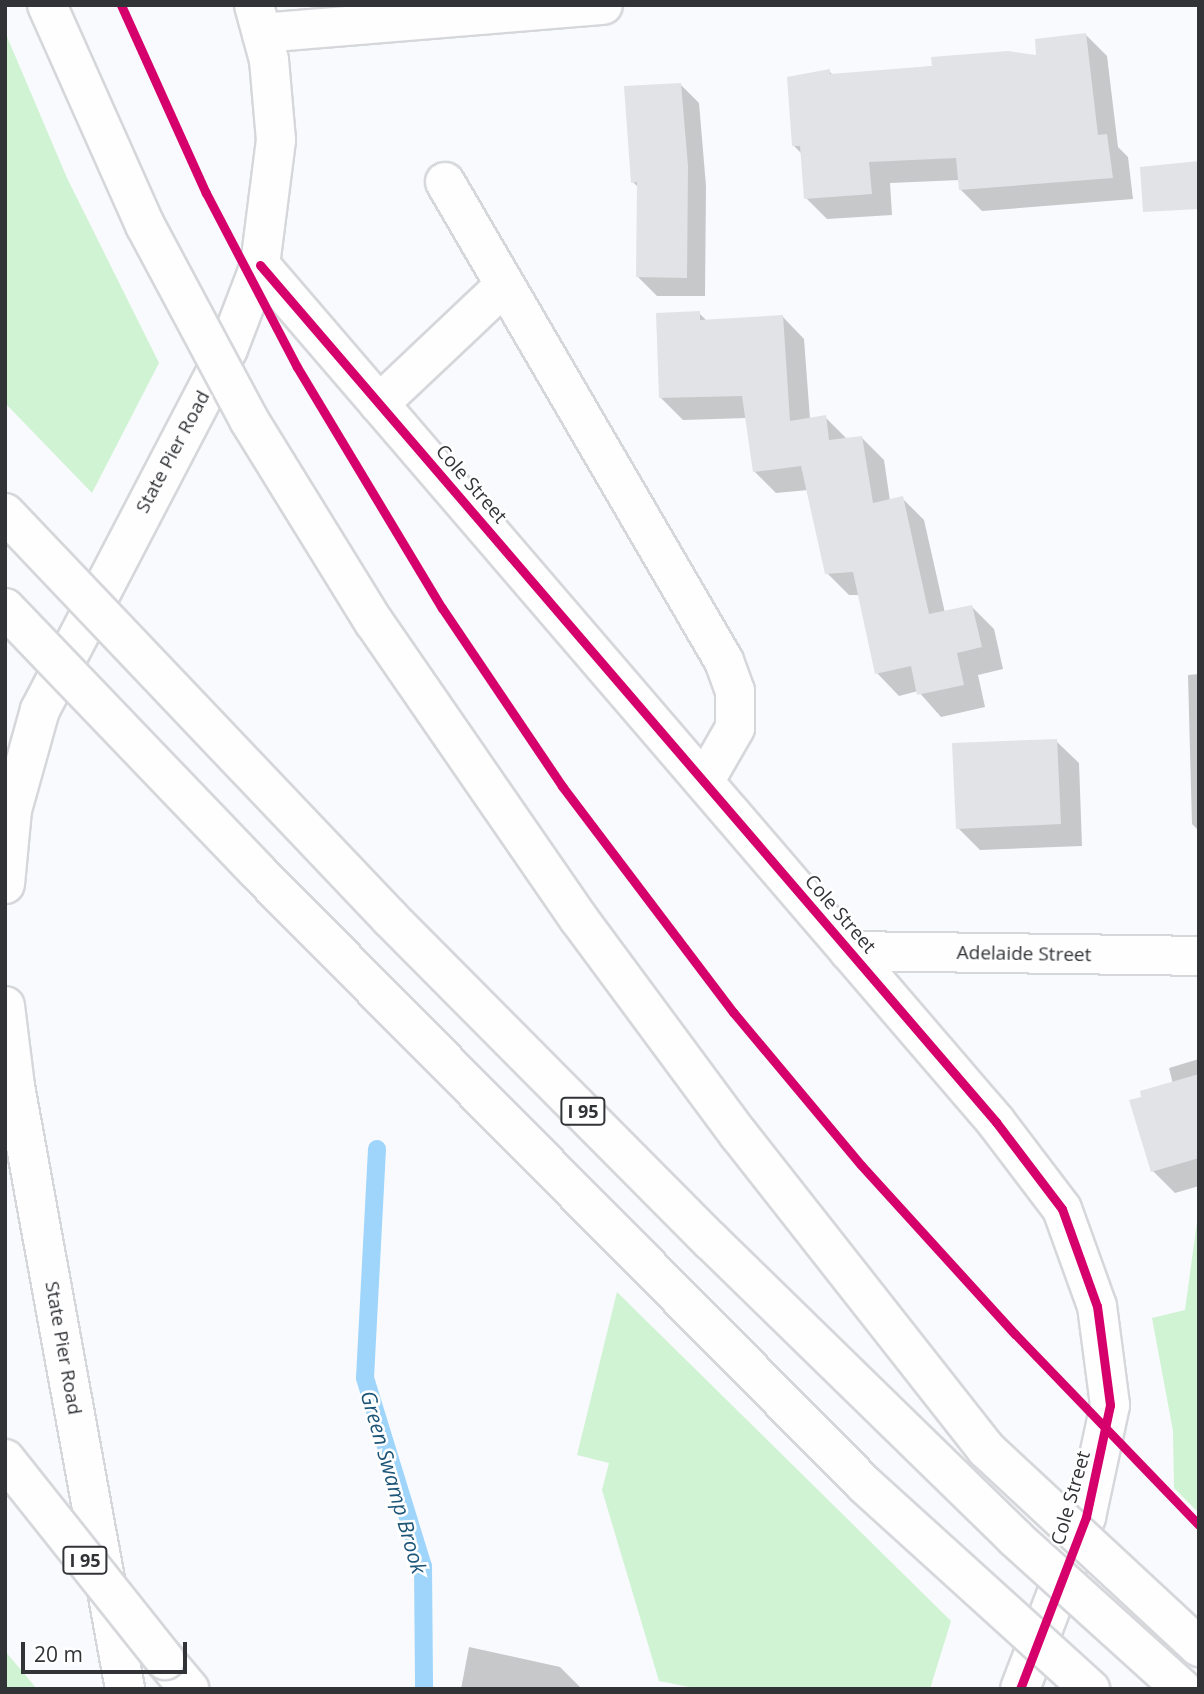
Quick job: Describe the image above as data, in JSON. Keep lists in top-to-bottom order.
{
  "streets": {
    "main road": [
      "State Pier Road",
      "Cole Street",
      "Adelaide Street",
      "I 95"
    ]
  },
  "crossings": [
    ["State Pier Road", "Cole Street"],
    ["Cole Street", "Adelaide Street"]
  ],
  "water": ["Green Swamp Brook"],
  "scale_bar": "20 m"
}
